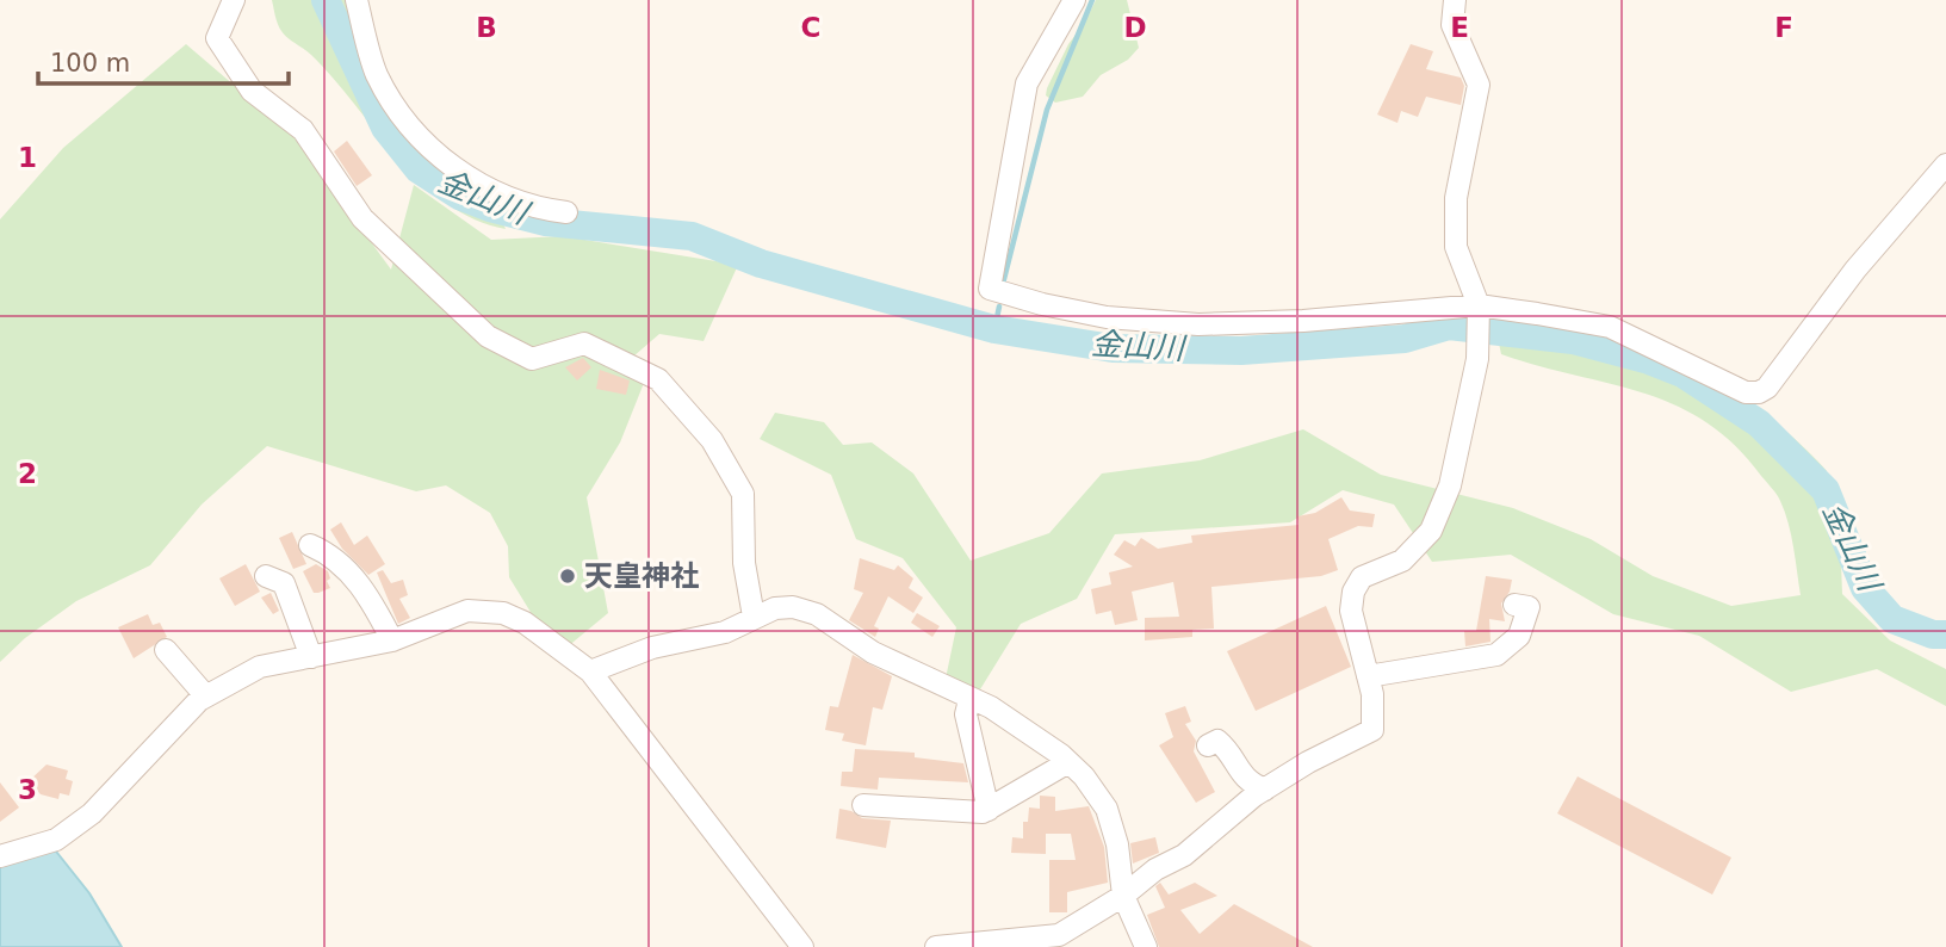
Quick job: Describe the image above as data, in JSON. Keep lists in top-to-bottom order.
{
  "water": ["金山川"],
  "places": ["天皇神社"],
  "scale_bar": "100 m",
  "grid": {
    "columns": [
      "B",
      "C",
      "D",
      "E",
      "F"
    ],
    "rows": ["1", "2", "3"]
  }
}
